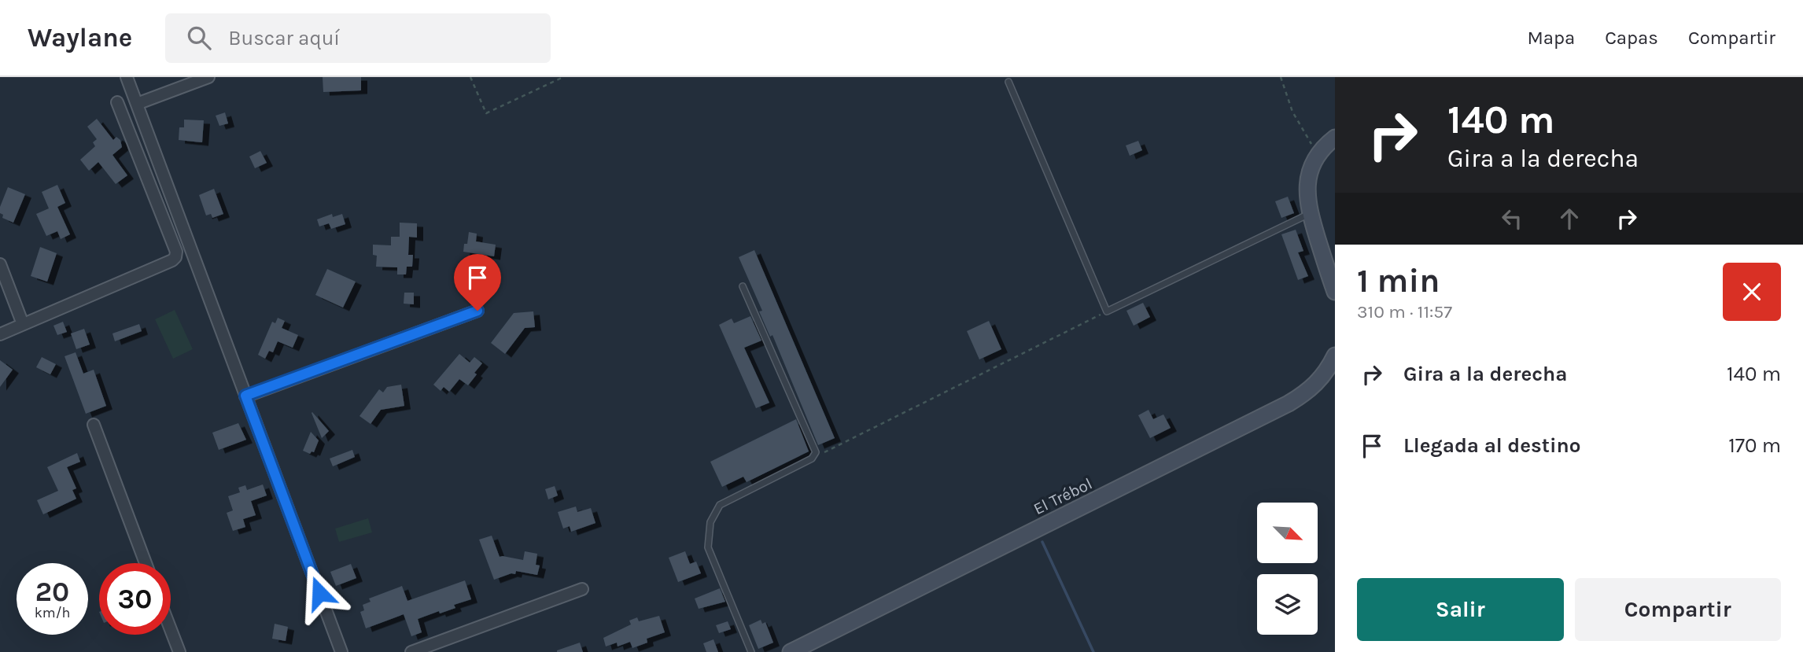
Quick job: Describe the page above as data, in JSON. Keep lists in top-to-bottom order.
{
  "streets": {
    "main road": ["El Trébol"]
  },
  "north": "bottom right",
  "page": {
    "header": "Waylane",
    "search": "Buscar aquí",
    "nav": ["Mapa", "Capas", "Compartir"],
    "turn": ["140 m", "Gira a la derecha"],
    "heading": ["1 min", "310 m · 11:57"],
    "list": [
      {
        "name": "Gira a la derecha",
        "value": "140 m"
      },
      {
        "name": "Llegada al destino",
        "value": "170 m"
      }
    ],
    "speed": "20 km/h",
    "limit": "30",
    "buttons": ["Salir", "Compartir"]
  }
}
